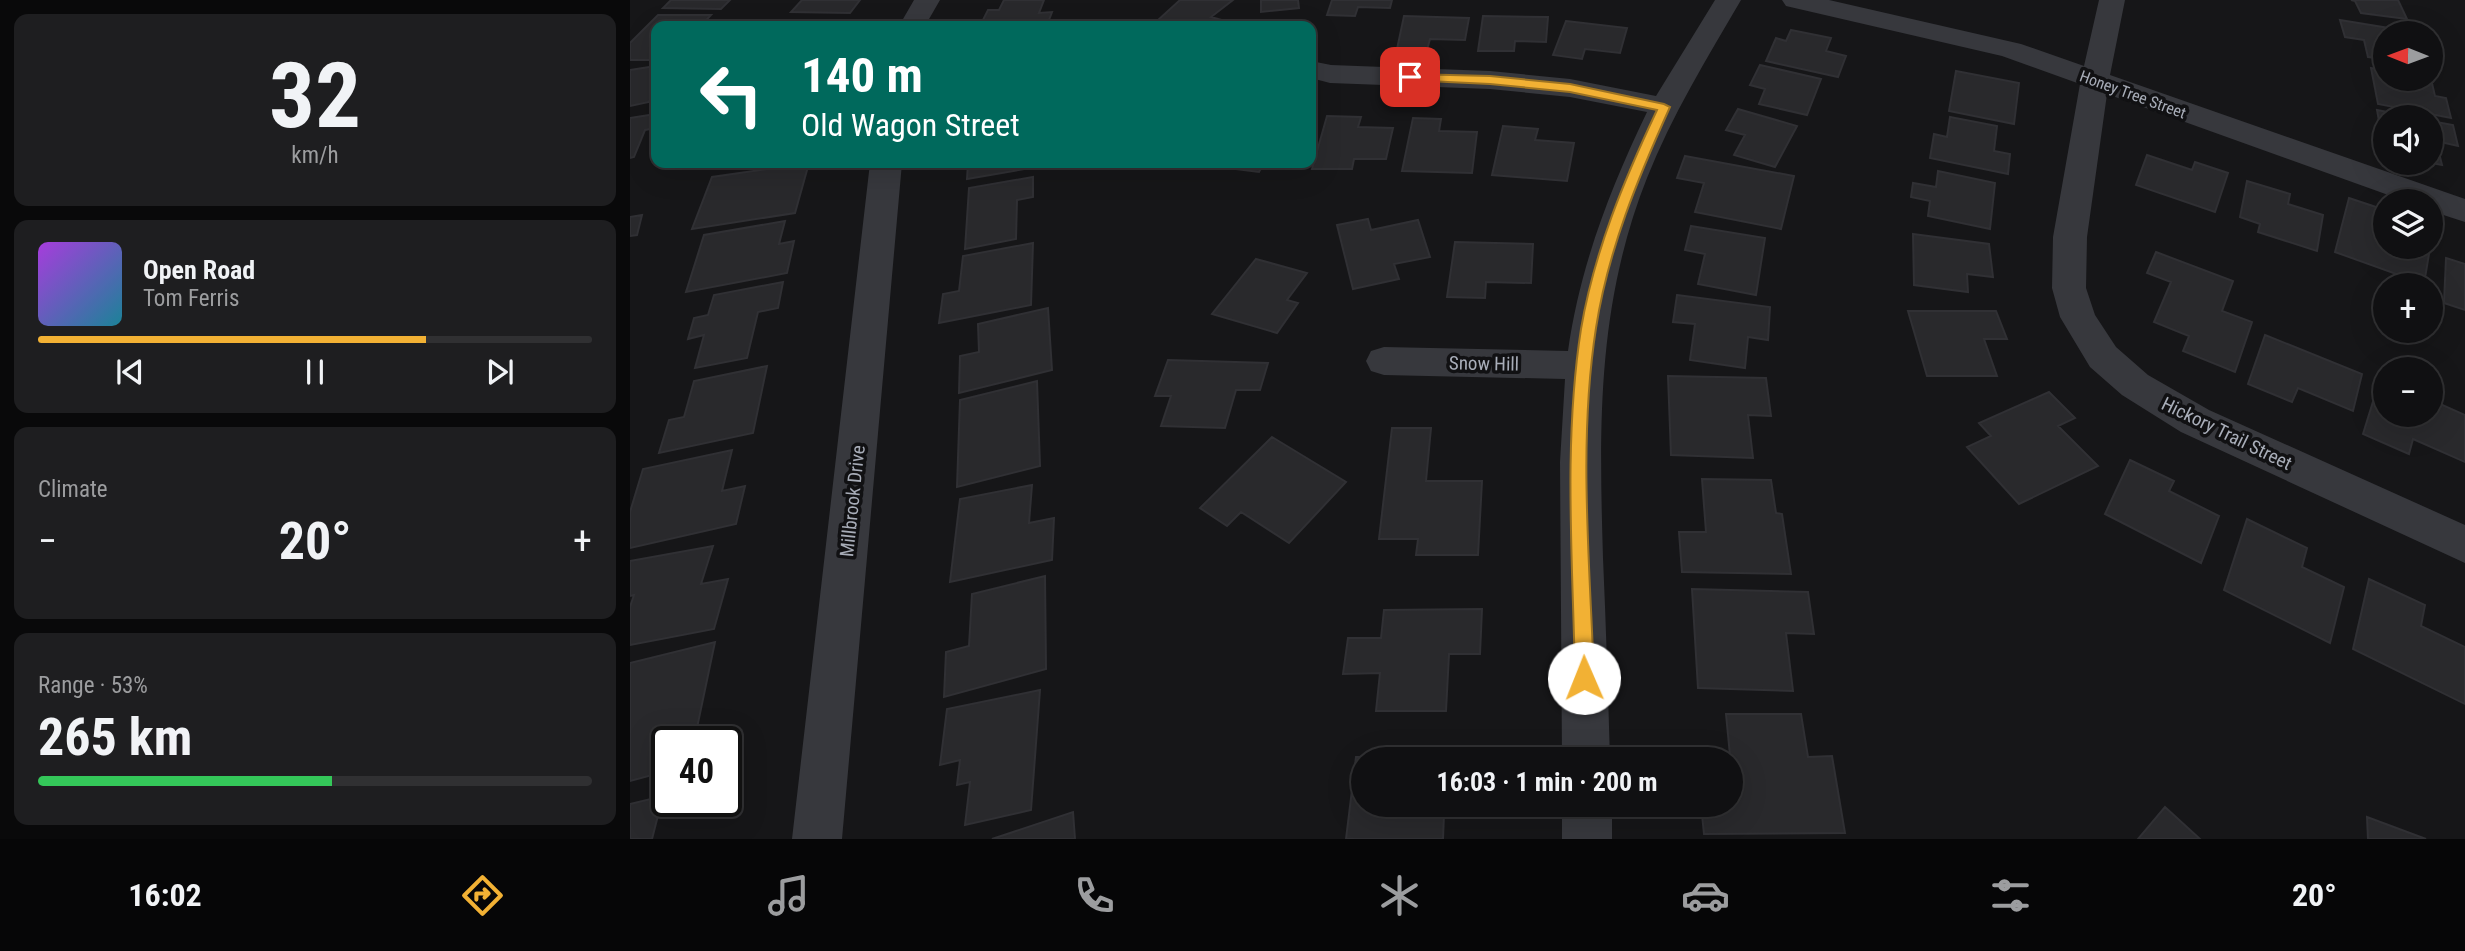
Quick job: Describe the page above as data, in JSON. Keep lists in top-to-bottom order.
{
  "streets": {
    "street": [
      "Honey Tree Street",
      "Snow Hill",
      "Hickory Trail Street",
      "Millbrook Drive"
    ]
  },
  "crossings": [
    ["Honey Tree Street", "Hickory Trail Street"]
  ],
  "north": "left",
  "page": {
    "tile": [
      ["32", "km/h"],
      "Climate",
      ["Range · 53%", "265 km"]
    ],
    "map_buttons": ["+", "−"],
    "turn": ["140 m", "Old Wagon Street"],
    "song": ["Open Road", "Tom Ferris"],
    "heat": ["−", "20°", "+"],
    "limit": "40",
    "trip": "16:03 · 1 min · 200 m",
    "tabs": ["16:02", "20°"]
  }
}
